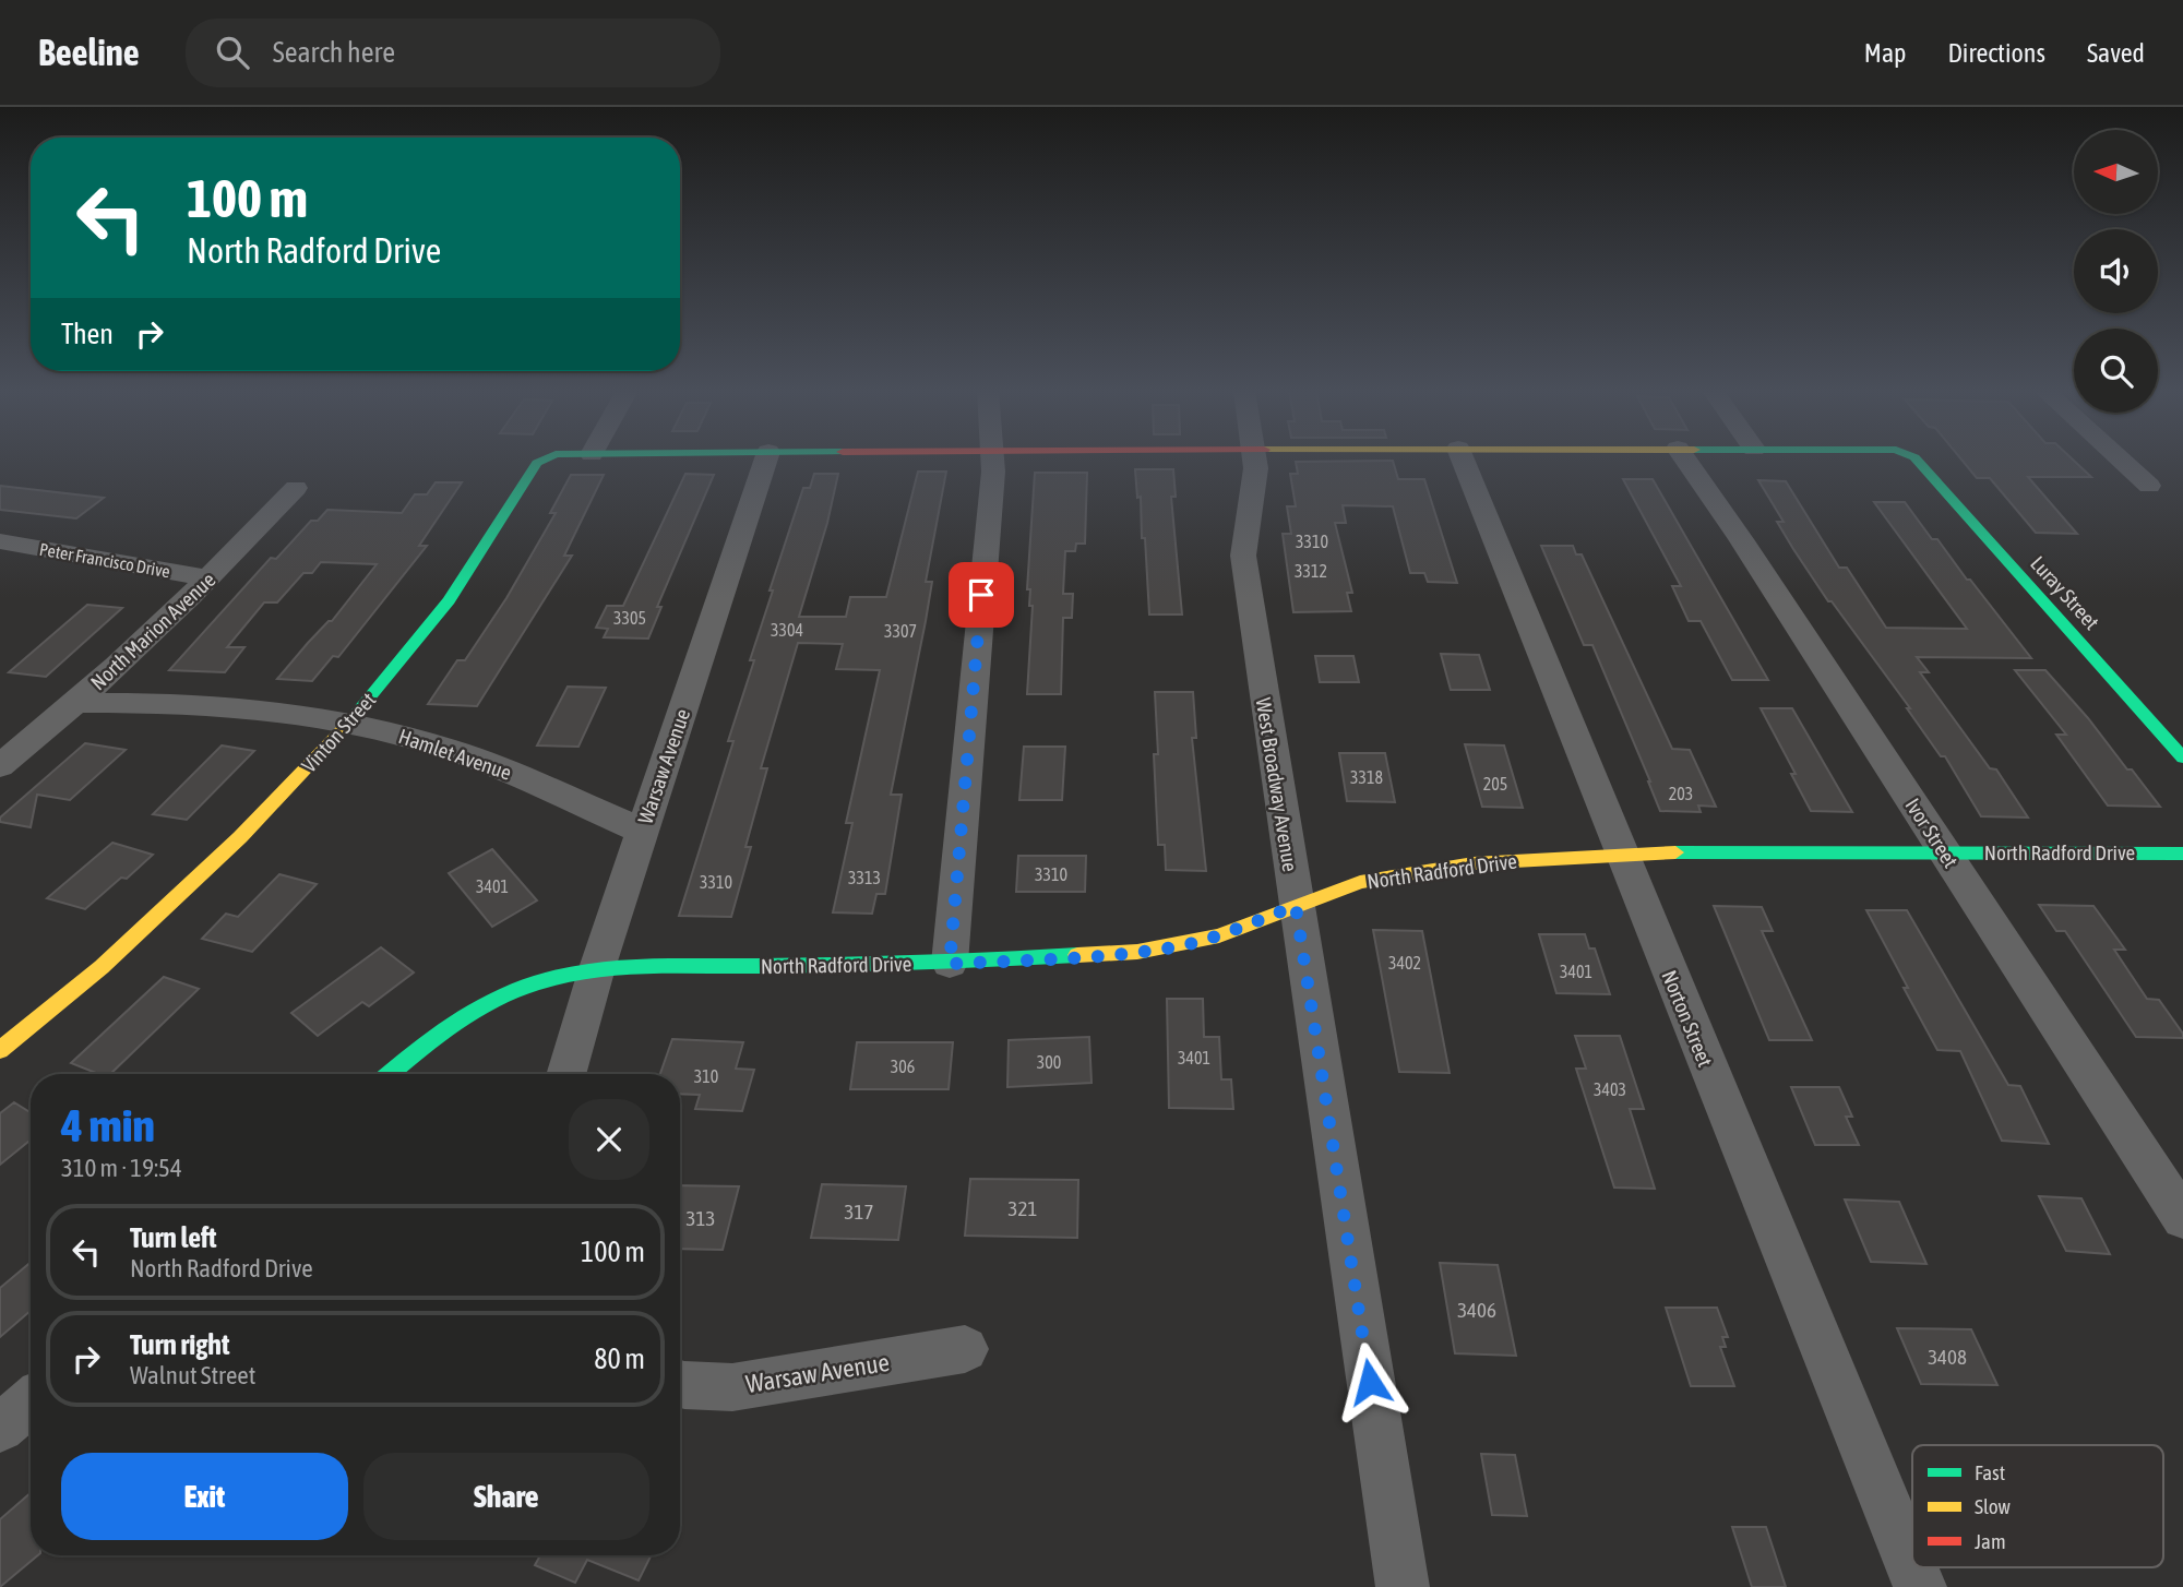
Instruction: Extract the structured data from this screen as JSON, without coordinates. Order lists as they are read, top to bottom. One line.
{"streets":{"street":["Peter Francisco Drive","Luray Street","North Marion Avenue","Vinton Street","Hamlet Avenue","Warsaw Avenue","West Broadway Avenue","Ivor Street","North Radford Drive","Norton Street"]},"crossings":[["Peter Francisco Drive","North Marion Avenue"],["North Marion Avenue","Hamlet Avenue"],["Vinton Street","Hamlet Avenue"],["Hamlet Avenue","Warsaw Avenue"],["Warsaw Avenue","North Radford Drive"],["West Broadway Avenue","North Radford Drive"],["Ivor Street","North Radford Drive"],["North Radford Drive","Norton Street"]],"house_numbers":["3310","3312","3305","3304","3307","3318","205","203","3310","3313","3310","3401","3402","3401","3401","300","306","310","3403","321","317","313","3406","3408"],"legend":["Fast","Slow","Jam"],"north":"left","page":{"header":"Beeline","search":"Search here","nav":["Map","Directions","Saved"],"turn":["100 m","North Radford Drive"],"then":"Then","heading":["4 min","310 m · 19:54"],"list":[{"name":"Turn left","note":"North Radford Drive","value":"100 m"},{"name":"Turn right","note":"Walnut Street","value":"80 m"}],"buttons":["Exit","Share"]}}
